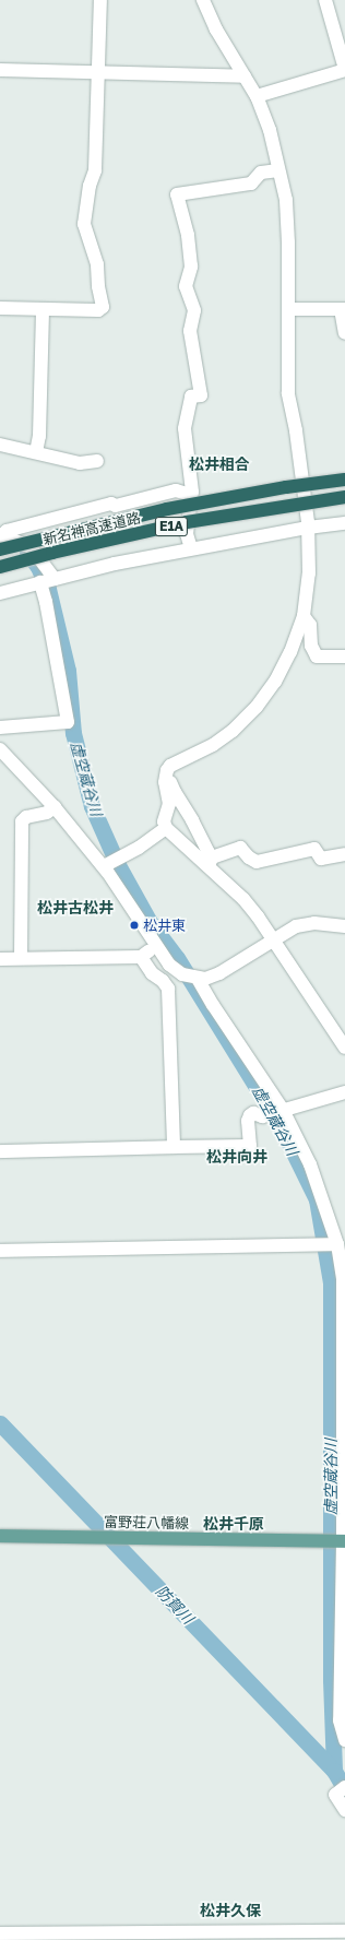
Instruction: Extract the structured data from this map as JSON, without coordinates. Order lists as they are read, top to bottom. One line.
{"streets":{"highway":["E1A","新名神高速道路"],"main road":["富野荘八幡線"]},"districts":["松井相合","松井古松井","松井向井","松井千原","松井久保"],"water":["虚空蔵谷川","防賀川"],"places":["松井東"]}
